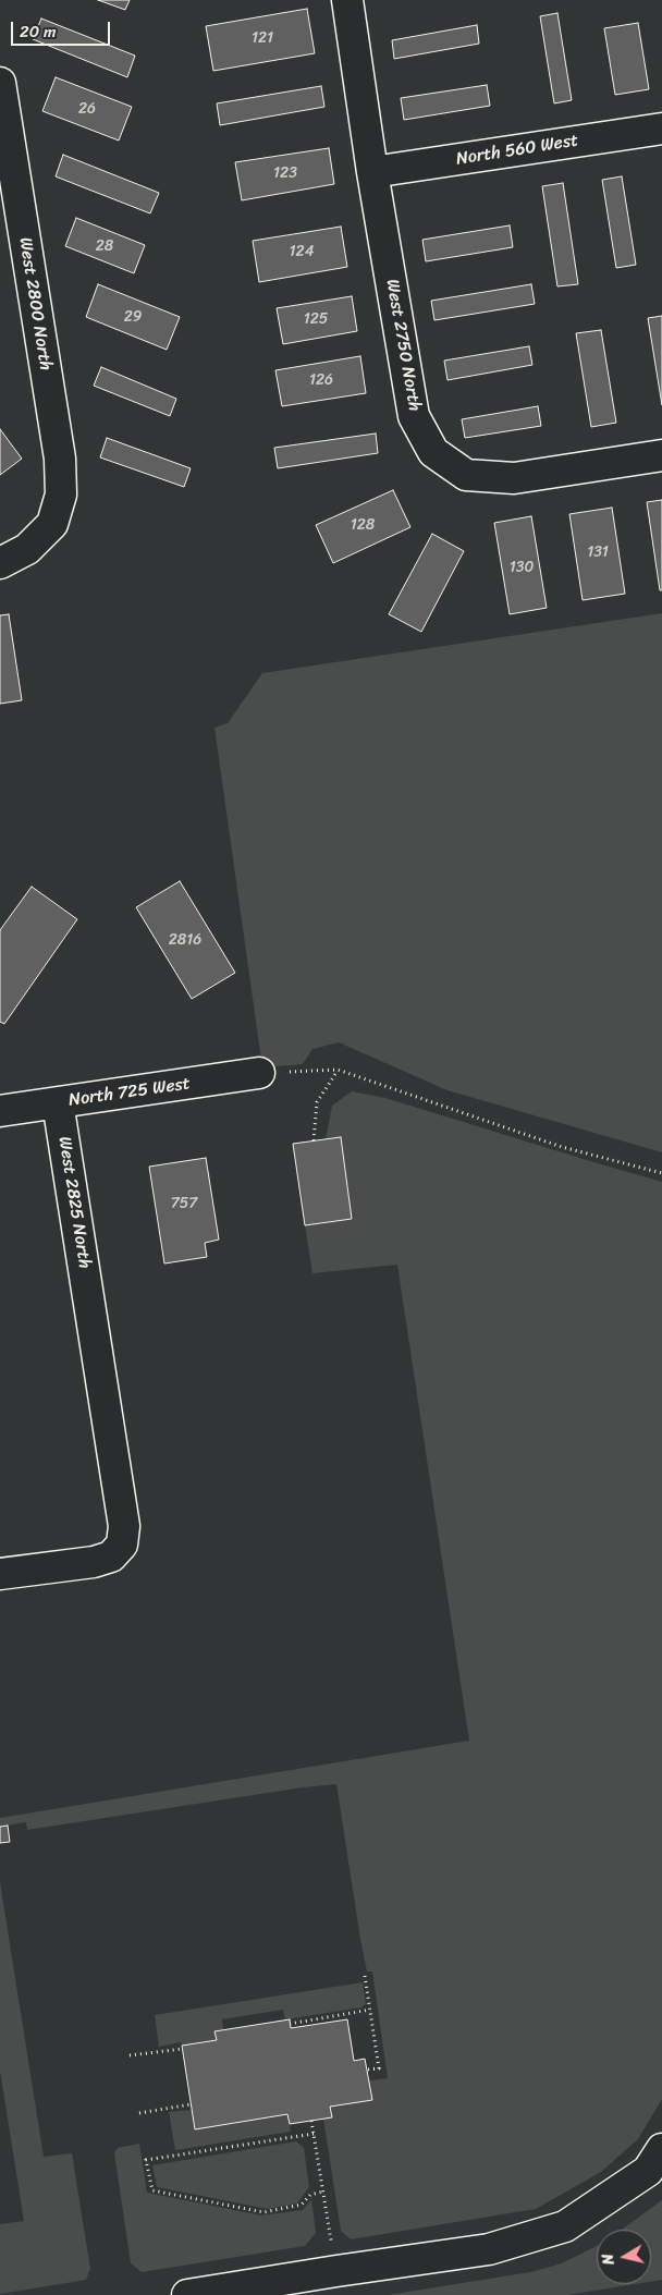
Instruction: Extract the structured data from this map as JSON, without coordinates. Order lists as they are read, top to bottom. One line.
{"streets":{"street":["North 560 West","West 2800 North","West 2750 North","North 725 West","West 2825 North"]},"crossings":[["North 560 West","West 2750 North"],["North 725 West","West 2825 North"]],"house_numbers":["121","26","123","28","124","29","125","126","128","131","130","2816","757"],"scale_bar":"20 m","north":"left"}
